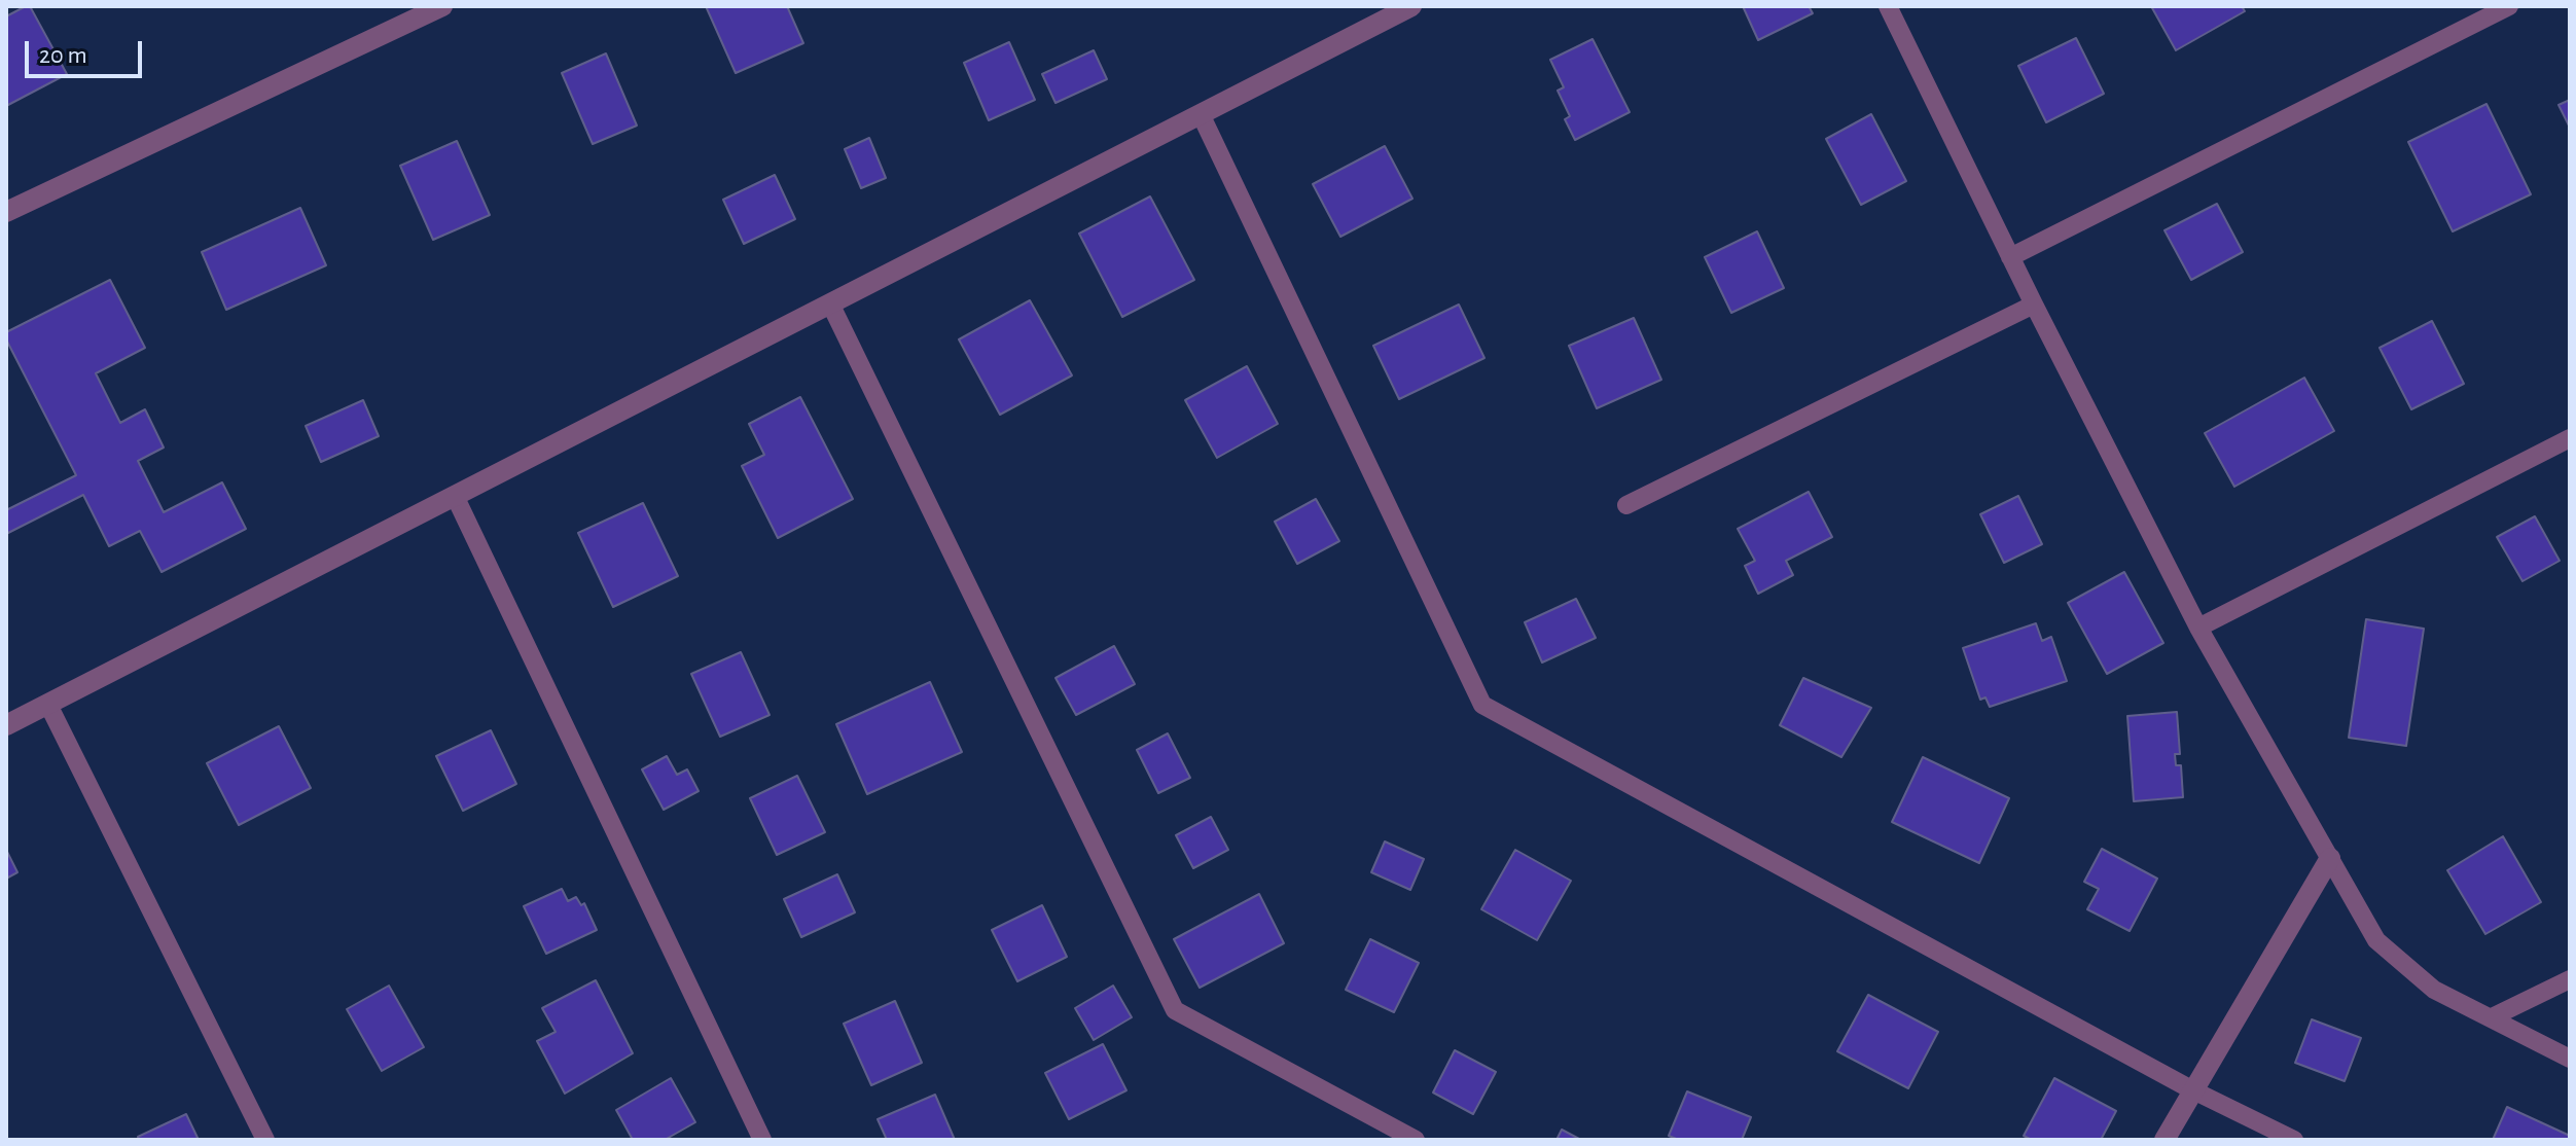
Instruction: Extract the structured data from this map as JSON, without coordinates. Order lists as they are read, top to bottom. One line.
{"scale_bar":"20 m"}
